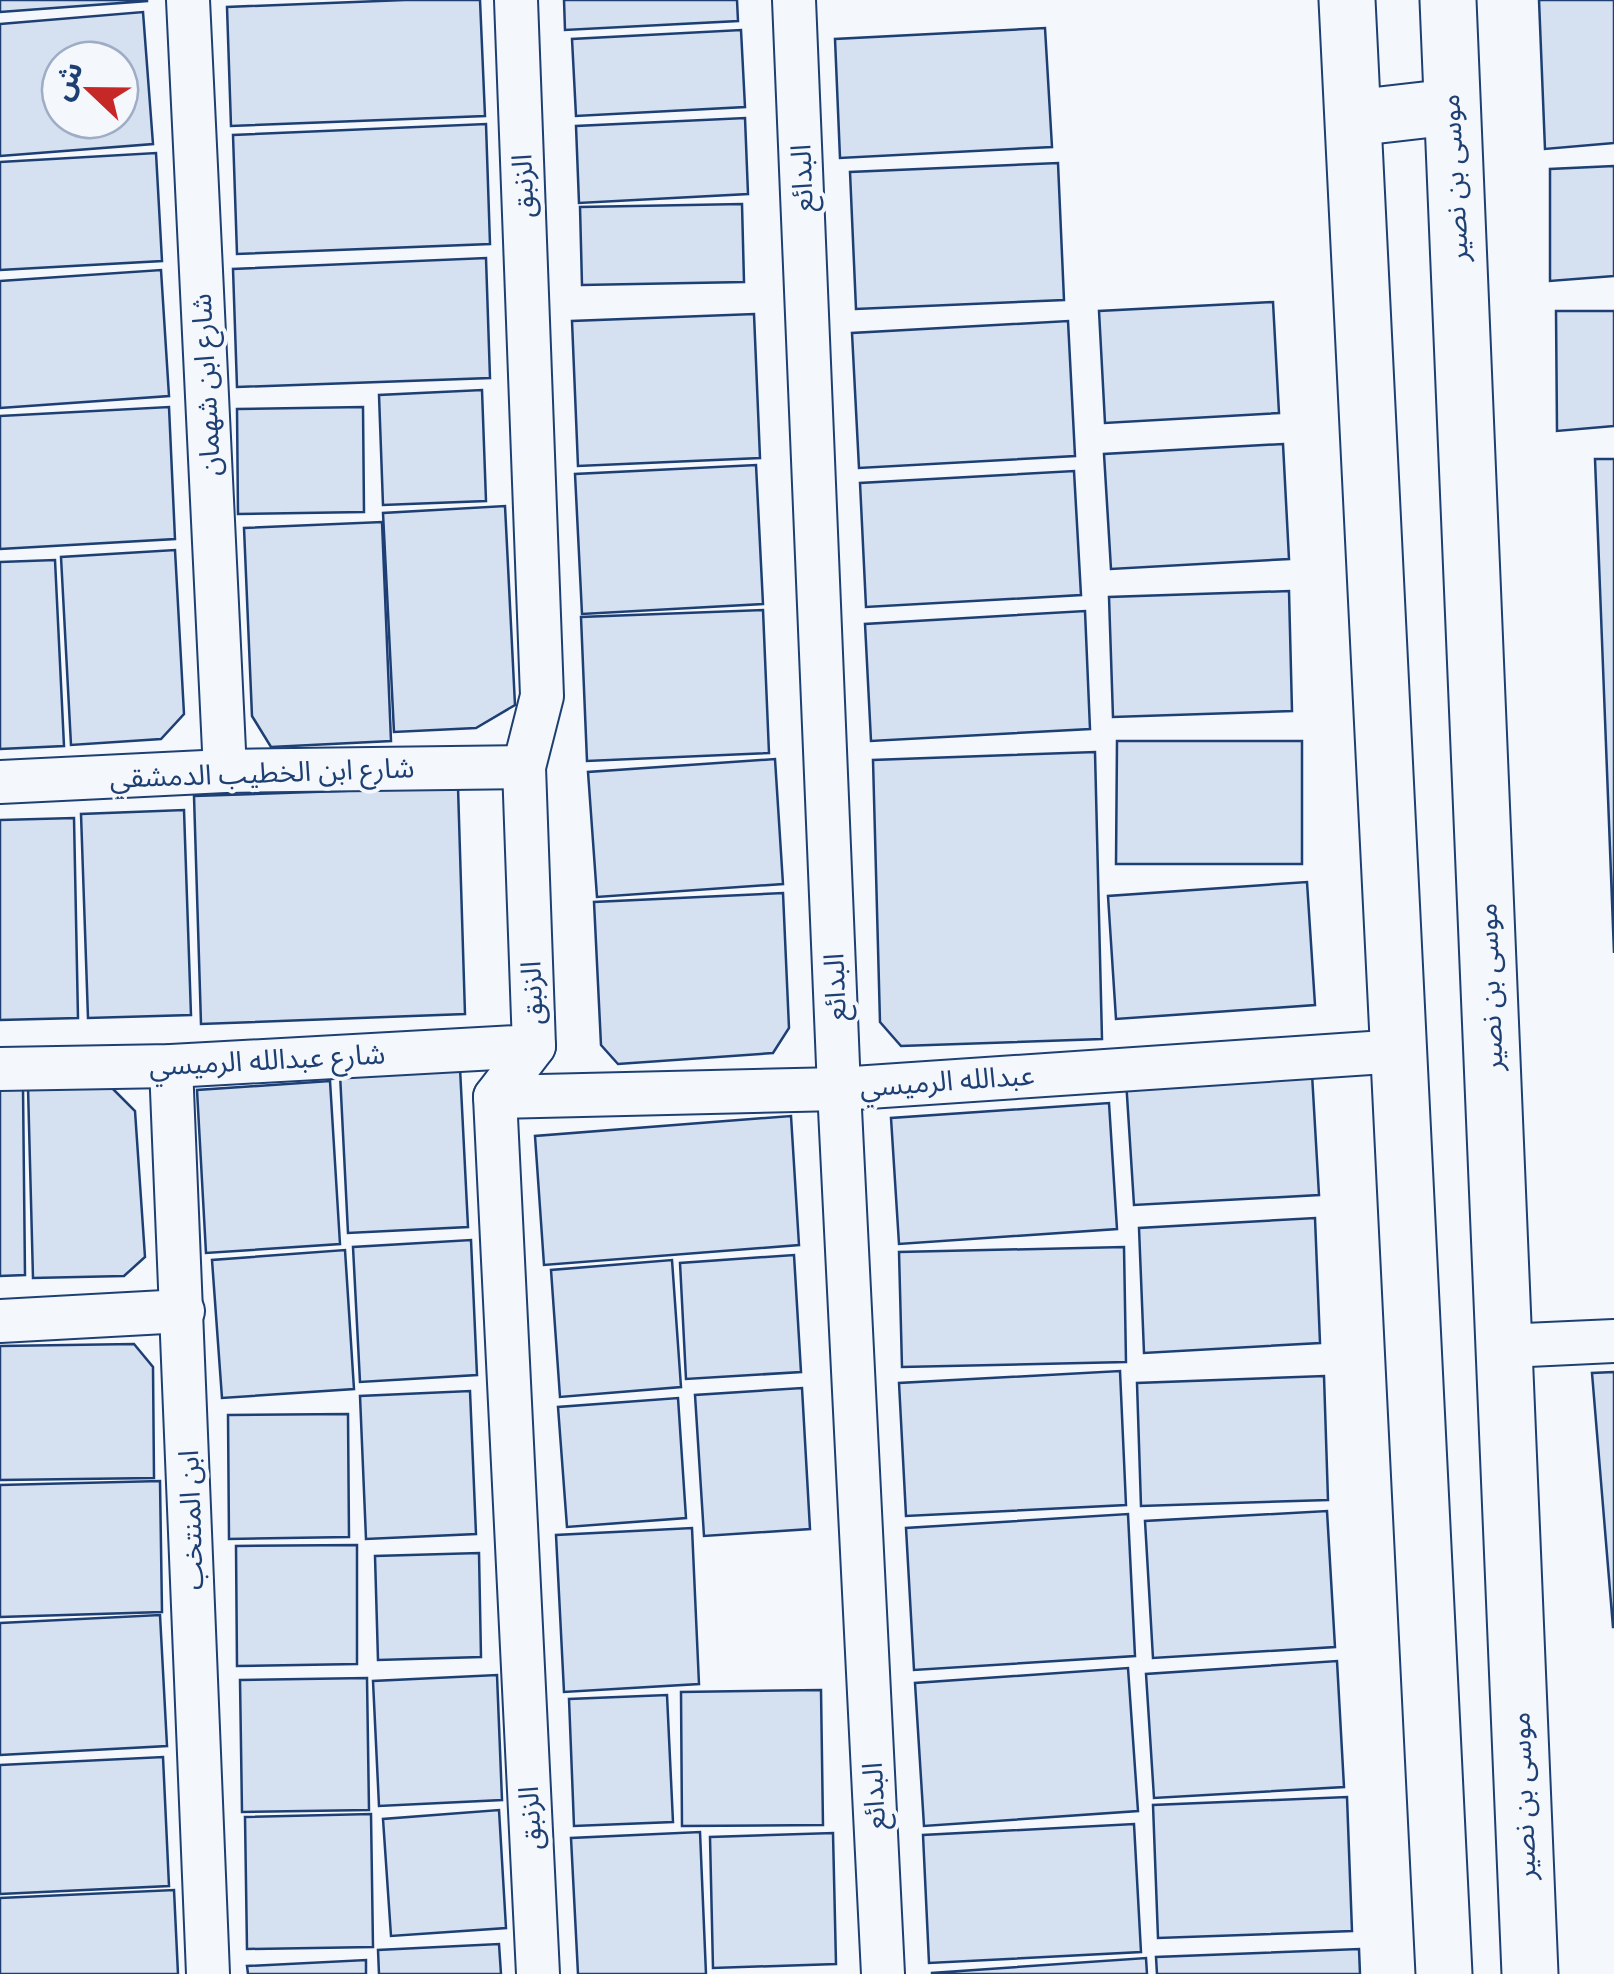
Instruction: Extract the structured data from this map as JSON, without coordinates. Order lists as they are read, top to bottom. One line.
{"streets":{"street":["البدائع","موسى بن نصير","الزنبق","شارع ابن شهمان","شارع ابن الخطيب الدمشقي","شارع عبدالله الرميسي","عبدالله الرميسي","ابن المنتخب"]},"crossings":[["البدائع","عبدالله الرميسي"],["الزنبق","شارع ابن الخطيب الدمشقي"],["الزنبق","شارع عبدالله الرميسي"],["الزنبق","عبدالله الرميسي"],["شارع ابن شهمان","شارع ابن الخطيب الدمشقي"],["شارع عبدالله الرميسي","ابن المنتخب"]],"north":"left"}
